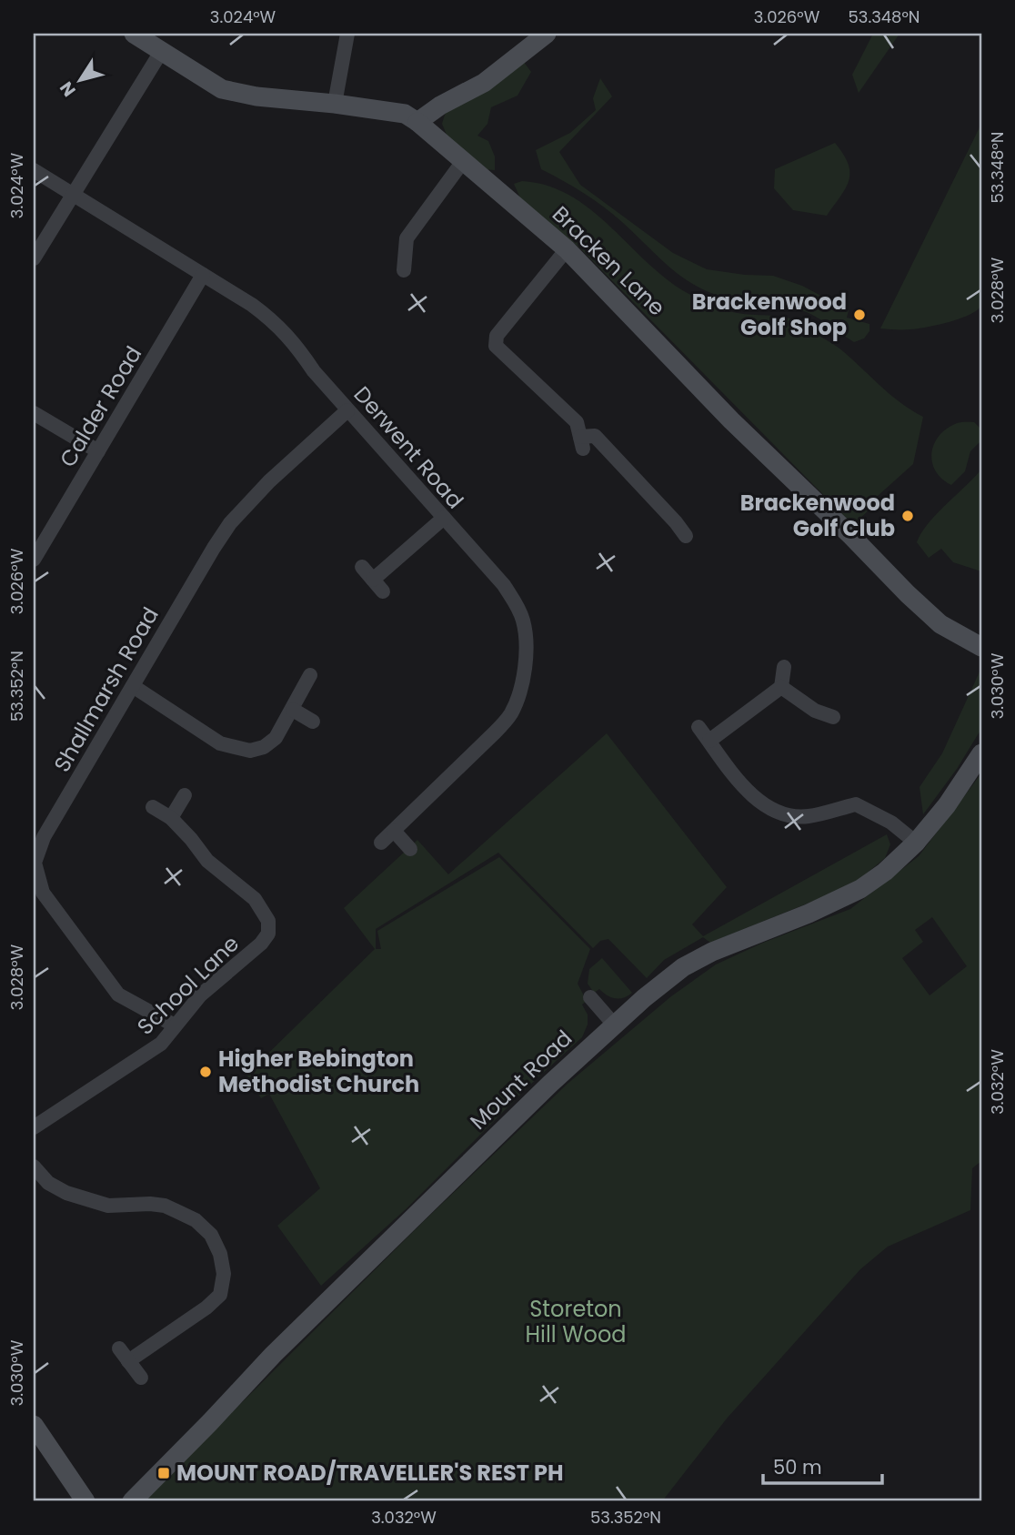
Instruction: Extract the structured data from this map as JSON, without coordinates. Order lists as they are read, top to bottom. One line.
{"streets":{"street":["Bracken Lane","Calder Road","Derwent Road","Shallmarsh Road","School Lane","Mount Road"]},"crossings":[["Calder Road","Derwent Road"],["Derwent Road","Shallmarsh Road"],["Shallmarsh Road","School Lane"]],"parks":["Storeton Hill Wood"],"places":{"other":["Brackenwood Golf Shop","Brackenwood Golf Club","Higher Bebington Methodist Church"],"transit":["MOUNT ROAD/TRAVELLER'S REST PH"]},"scale_bar":"50 m","north":"bottom left","coordinates":["3.024°W","3.026°W","53.348°N","3.028°W","3.030°W","53.352°N","3.032°W"]}
